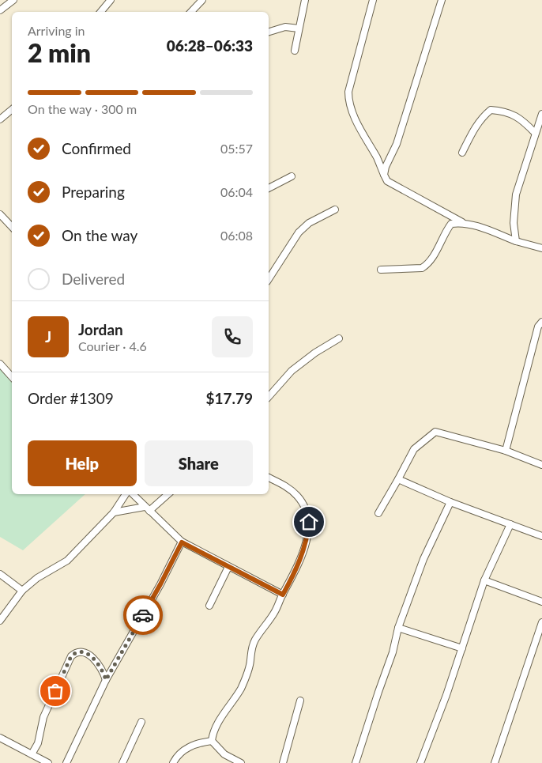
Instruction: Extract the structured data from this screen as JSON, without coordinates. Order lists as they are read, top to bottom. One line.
{"page":{"heading":["2 min","Arriving in","06:28–06:33"],"panel":["Jordan","Courier · 4.6","Order #1309","$17.79"],"bar":"On the way · 300 m","list":[["Confirmed","05:57"],["Preparing","06:04"],["On the way","06:08"],"Delivered"],"round":"J","buttons":["Help","Share"]}}
